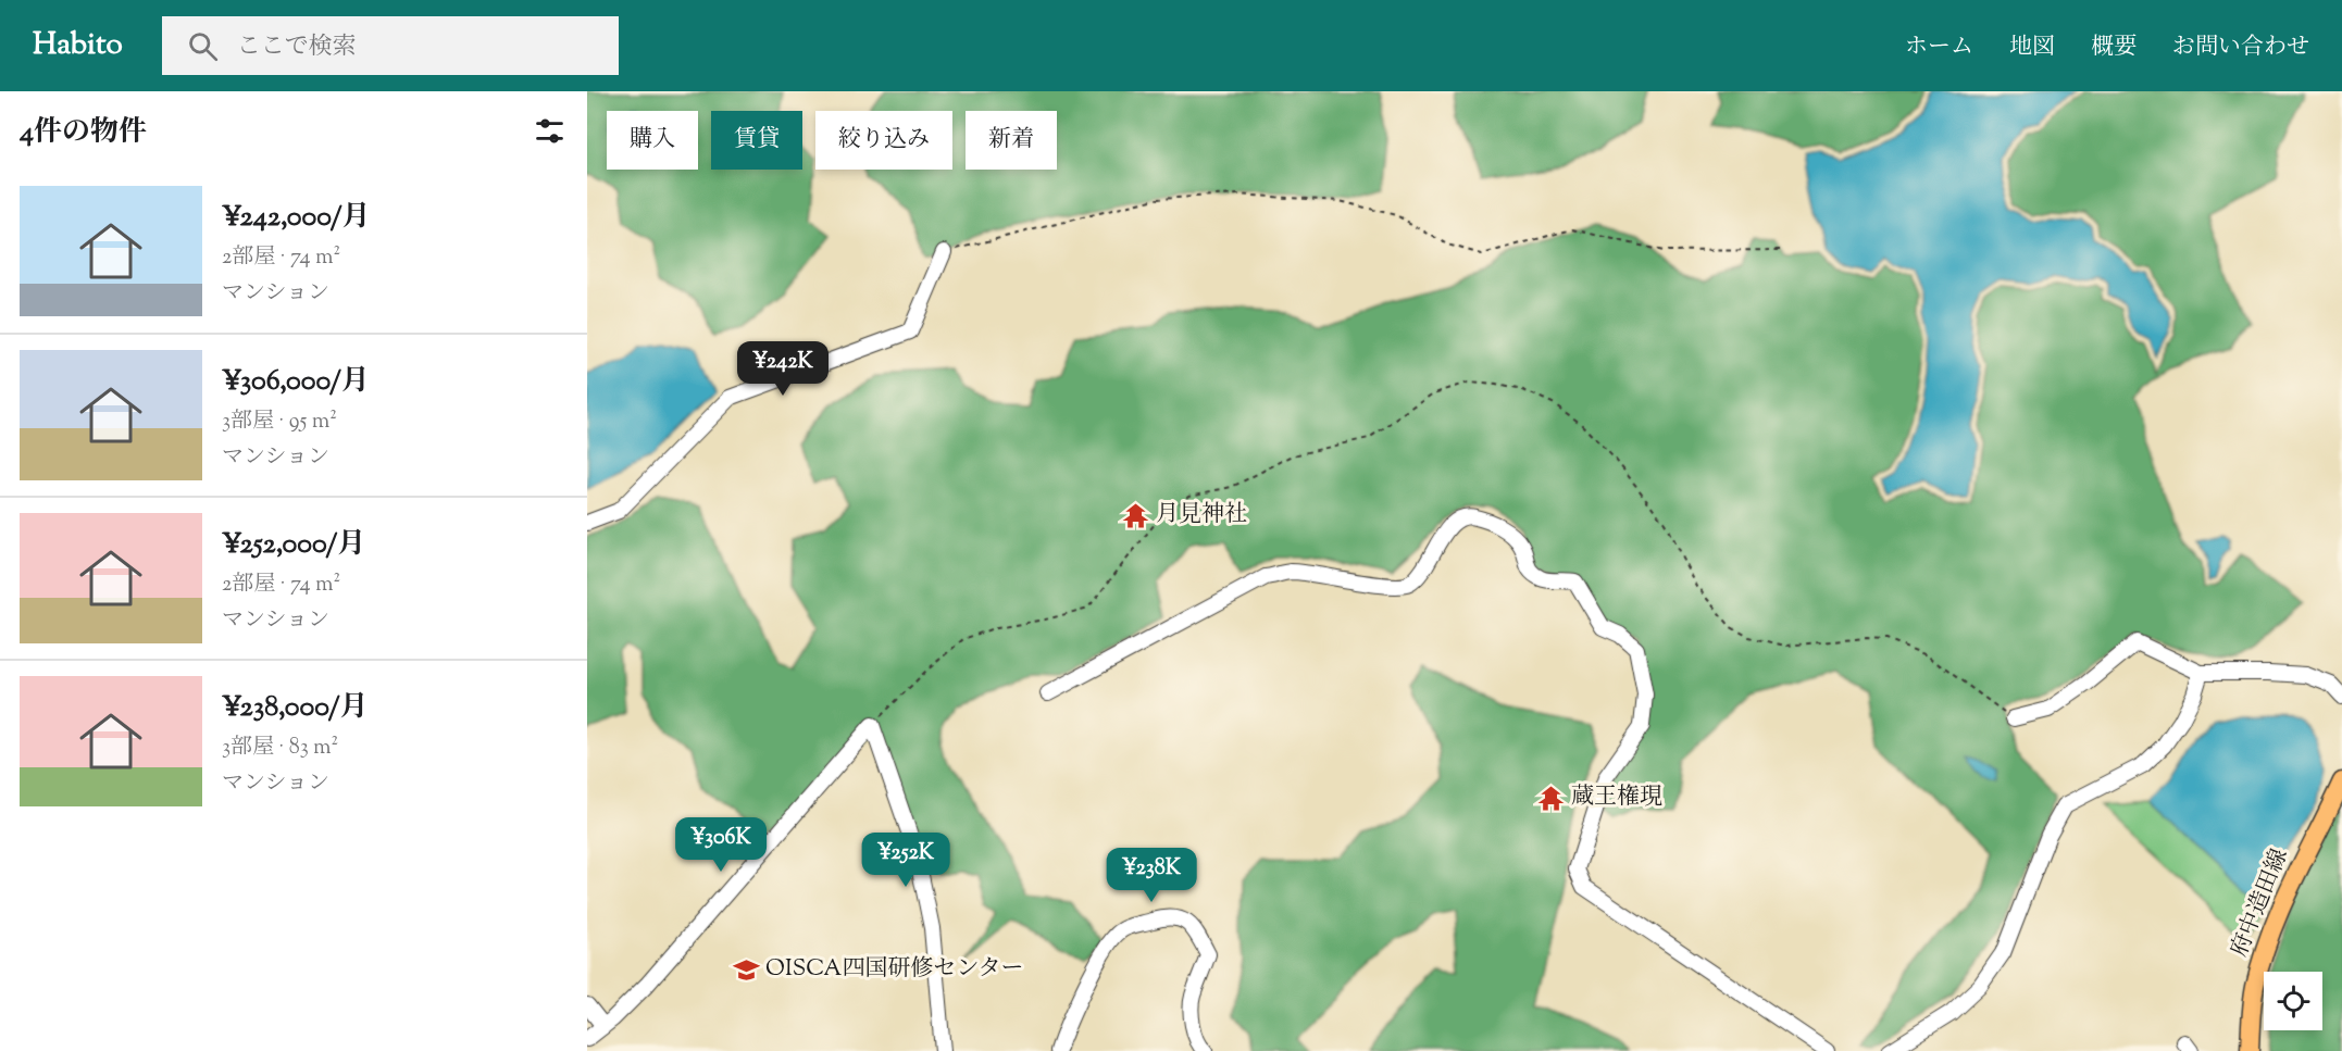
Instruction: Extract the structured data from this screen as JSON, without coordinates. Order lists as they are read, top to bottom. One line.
{"streets":{"main road":["府中造田線"]},"places":{"temple":["月見神社","蔵王権現"],"school or university":["OISCA四国研修センター"]},"page":{"header":"Habito","search":"ここで検索","nav":["ホーム","地図","概要","お問い合わせ"],"heading":"4件の物件","chip":["購入","賃貸","絞り込み","新着"],"list":[{"name":"¥242,000/月","note":"2部屋 · 74 m² · マンション"},{"name":"¥306,000/月","note":"3部屋 · 95 m² · マンション"},{"name":"¥252,000/月","note":"2部屋 · 74 m² · マンション"},{"name":"¥238,000/月","note":"3部屋 · 83 m² · マンション"}],"price":["¥242K","¥306K","¥252K","¥238K"]}}
